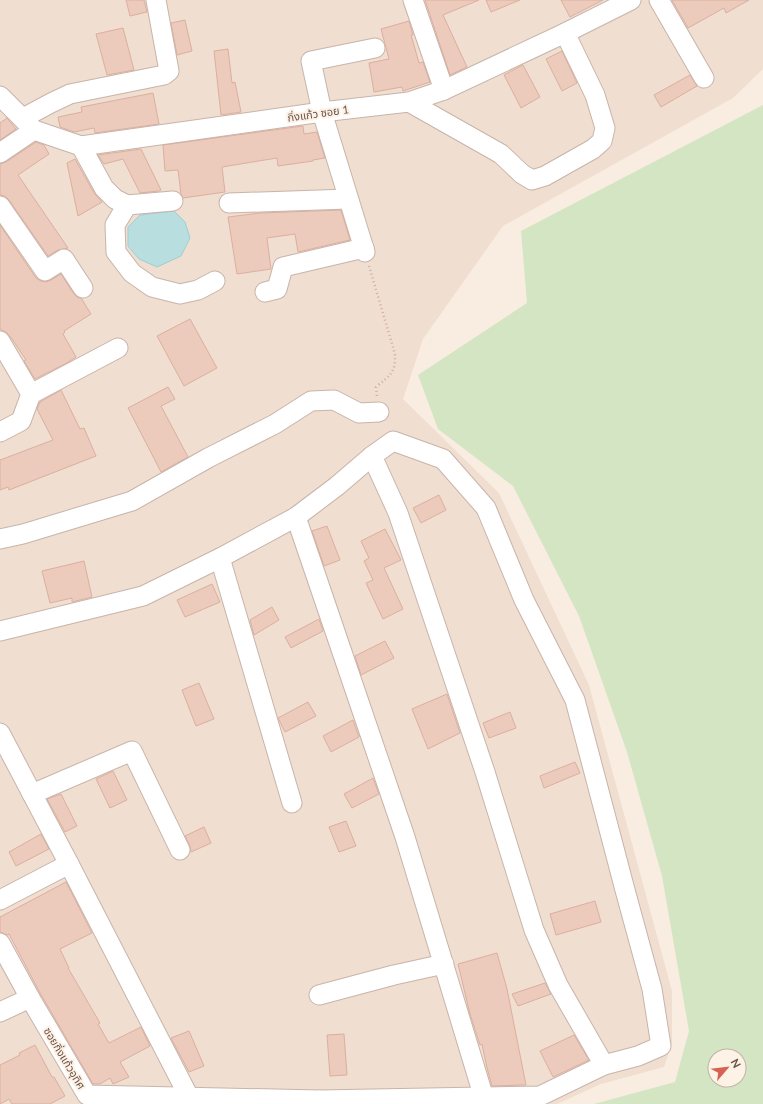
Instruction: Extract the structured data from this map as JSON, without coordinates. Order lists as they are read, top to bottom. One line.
{"streets":{"street":["กิ่งแก้ว ซอย 1","ซอยกิ่งแก้วอุทิศ"]},"north":"top right"}
